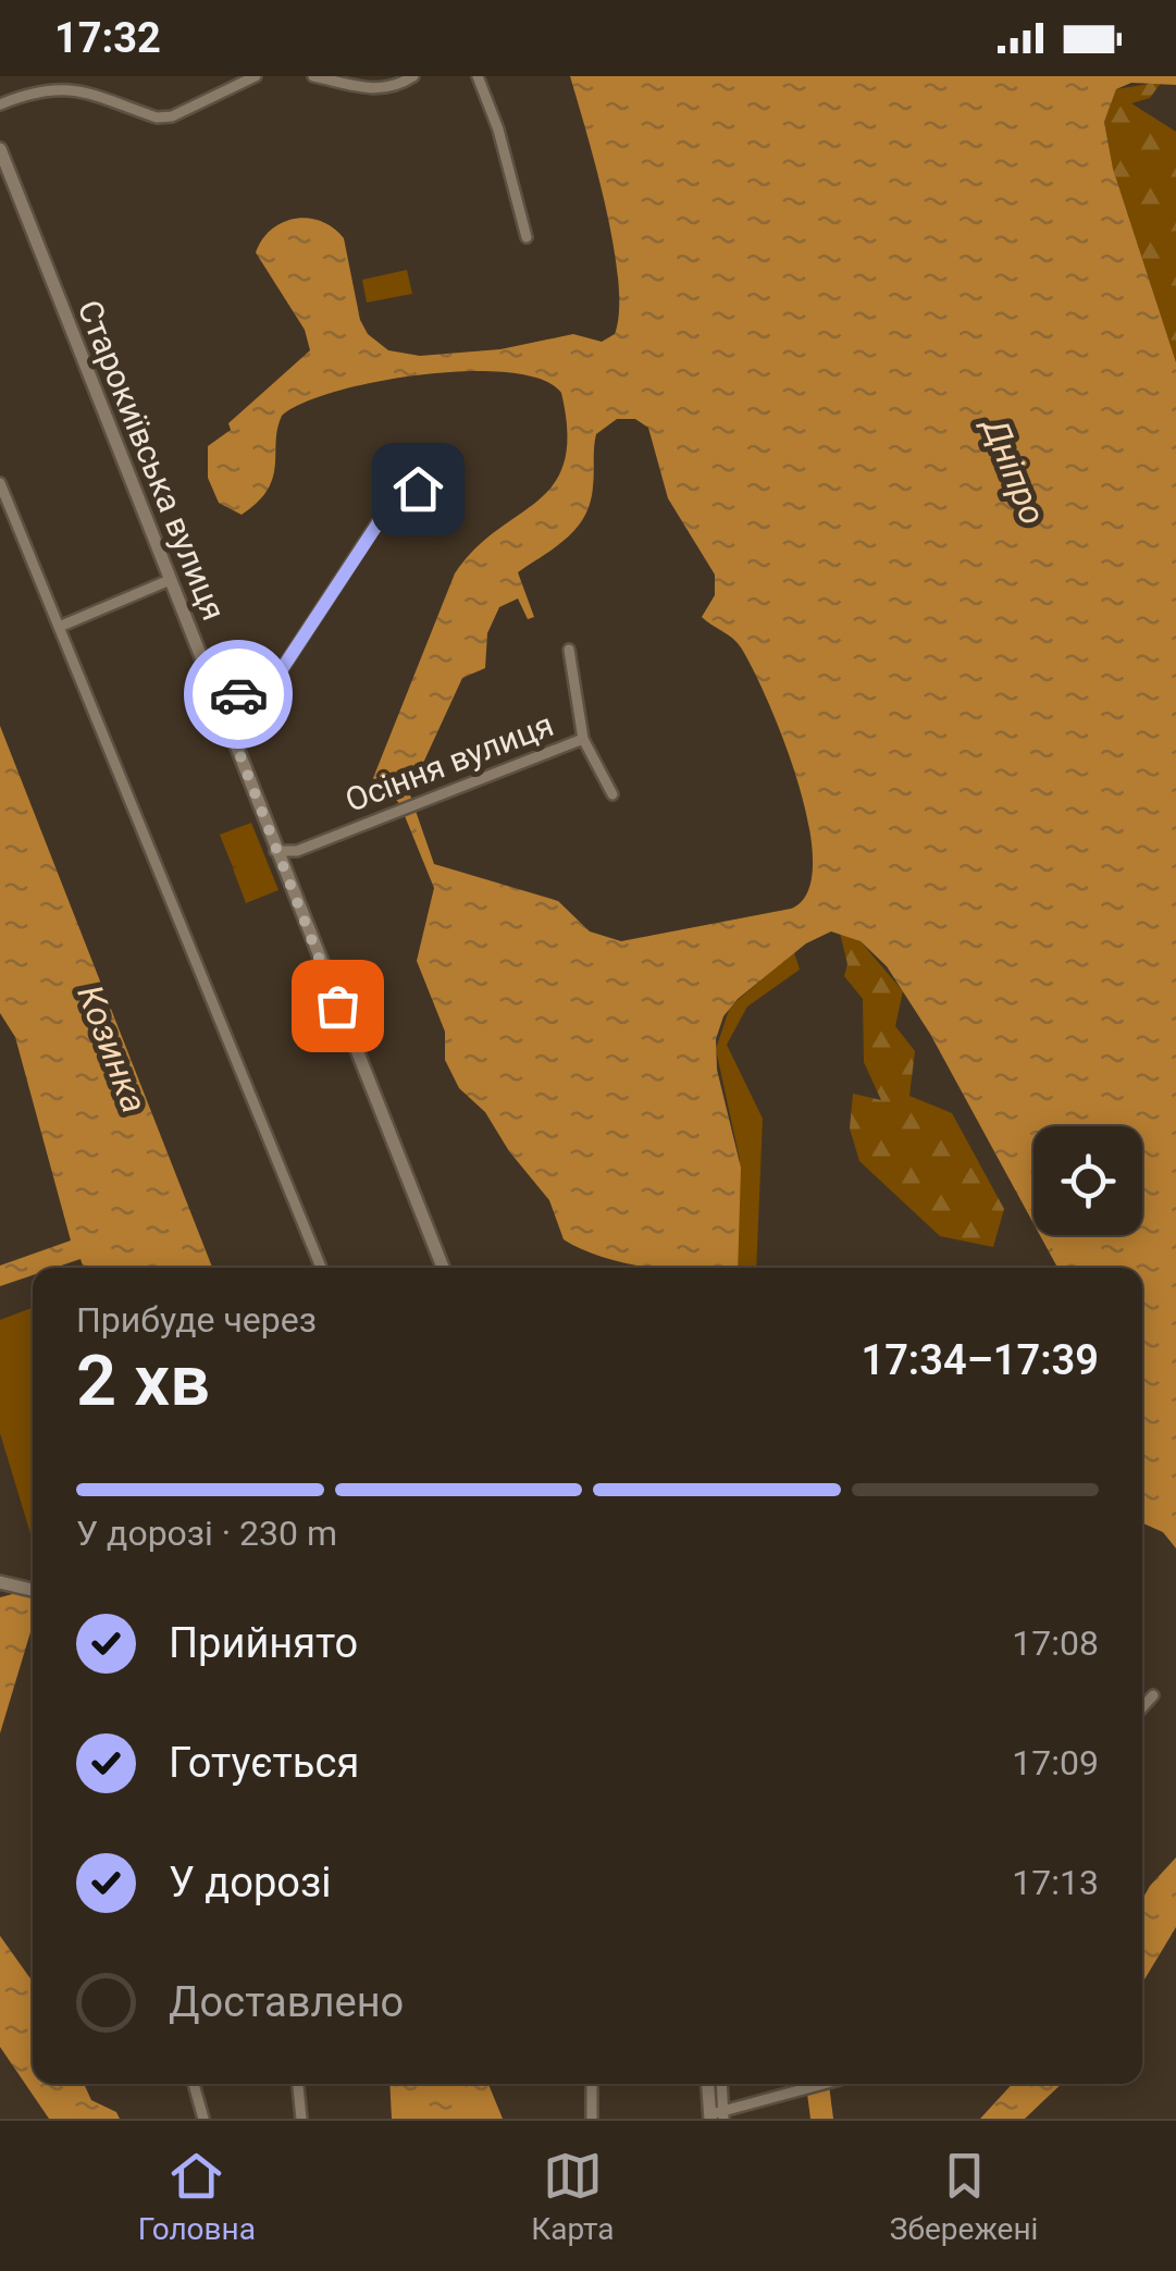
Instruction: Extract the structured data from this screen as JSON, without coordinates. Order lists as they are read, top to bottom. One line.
{"streets":{"street":["Старокиївська вулиця","Осіння вулиця"]},"crossings":[["Старокиївська вулиця","Осіння вулиця"]],"water":["Дніпро","Козинка"],"page":{"status":"17:32","heading":["2 хв","Прибуде через","17:34–17:39"],"bar":"У дорозі · 230 m","list":[["Прийнято","17:08"],["Готується","17:09"],["У дорозі","17:13"],"Доставлено"],"tabs":["Головна","Карта","Збережені"]}}
